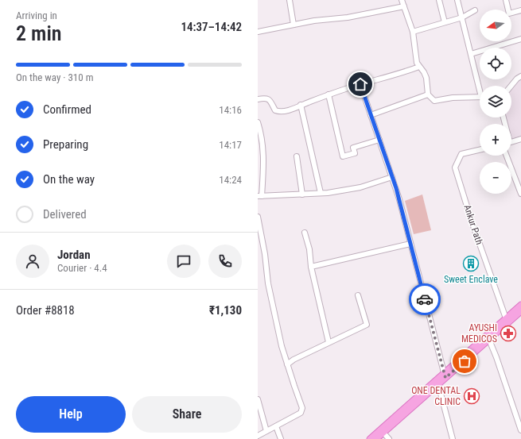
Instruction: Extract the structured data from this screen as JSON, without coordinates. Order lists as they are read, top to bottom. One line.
{"streets":{"street":["Ankur Path"]},"places":{"building":["Sweet Enclave"],"pharmacy":["AYUSHI MEDICOS"],"hospital":["ONE DENTAL CLINIC"]},"north":"left","page":{"heading":["2 min","Arriving in","14:37–14:42"],"panel":["Jordan","Courier · 4.4","Order #8818","₹1,130"],"map_buttons":["+","−"],"bar":"On the way · 310 m","list":[["Confirmed","14:16"],["Preparing","14:17"],["On the way","14:24"],"Delivered"],"buttons":["Help","Share"]}}
